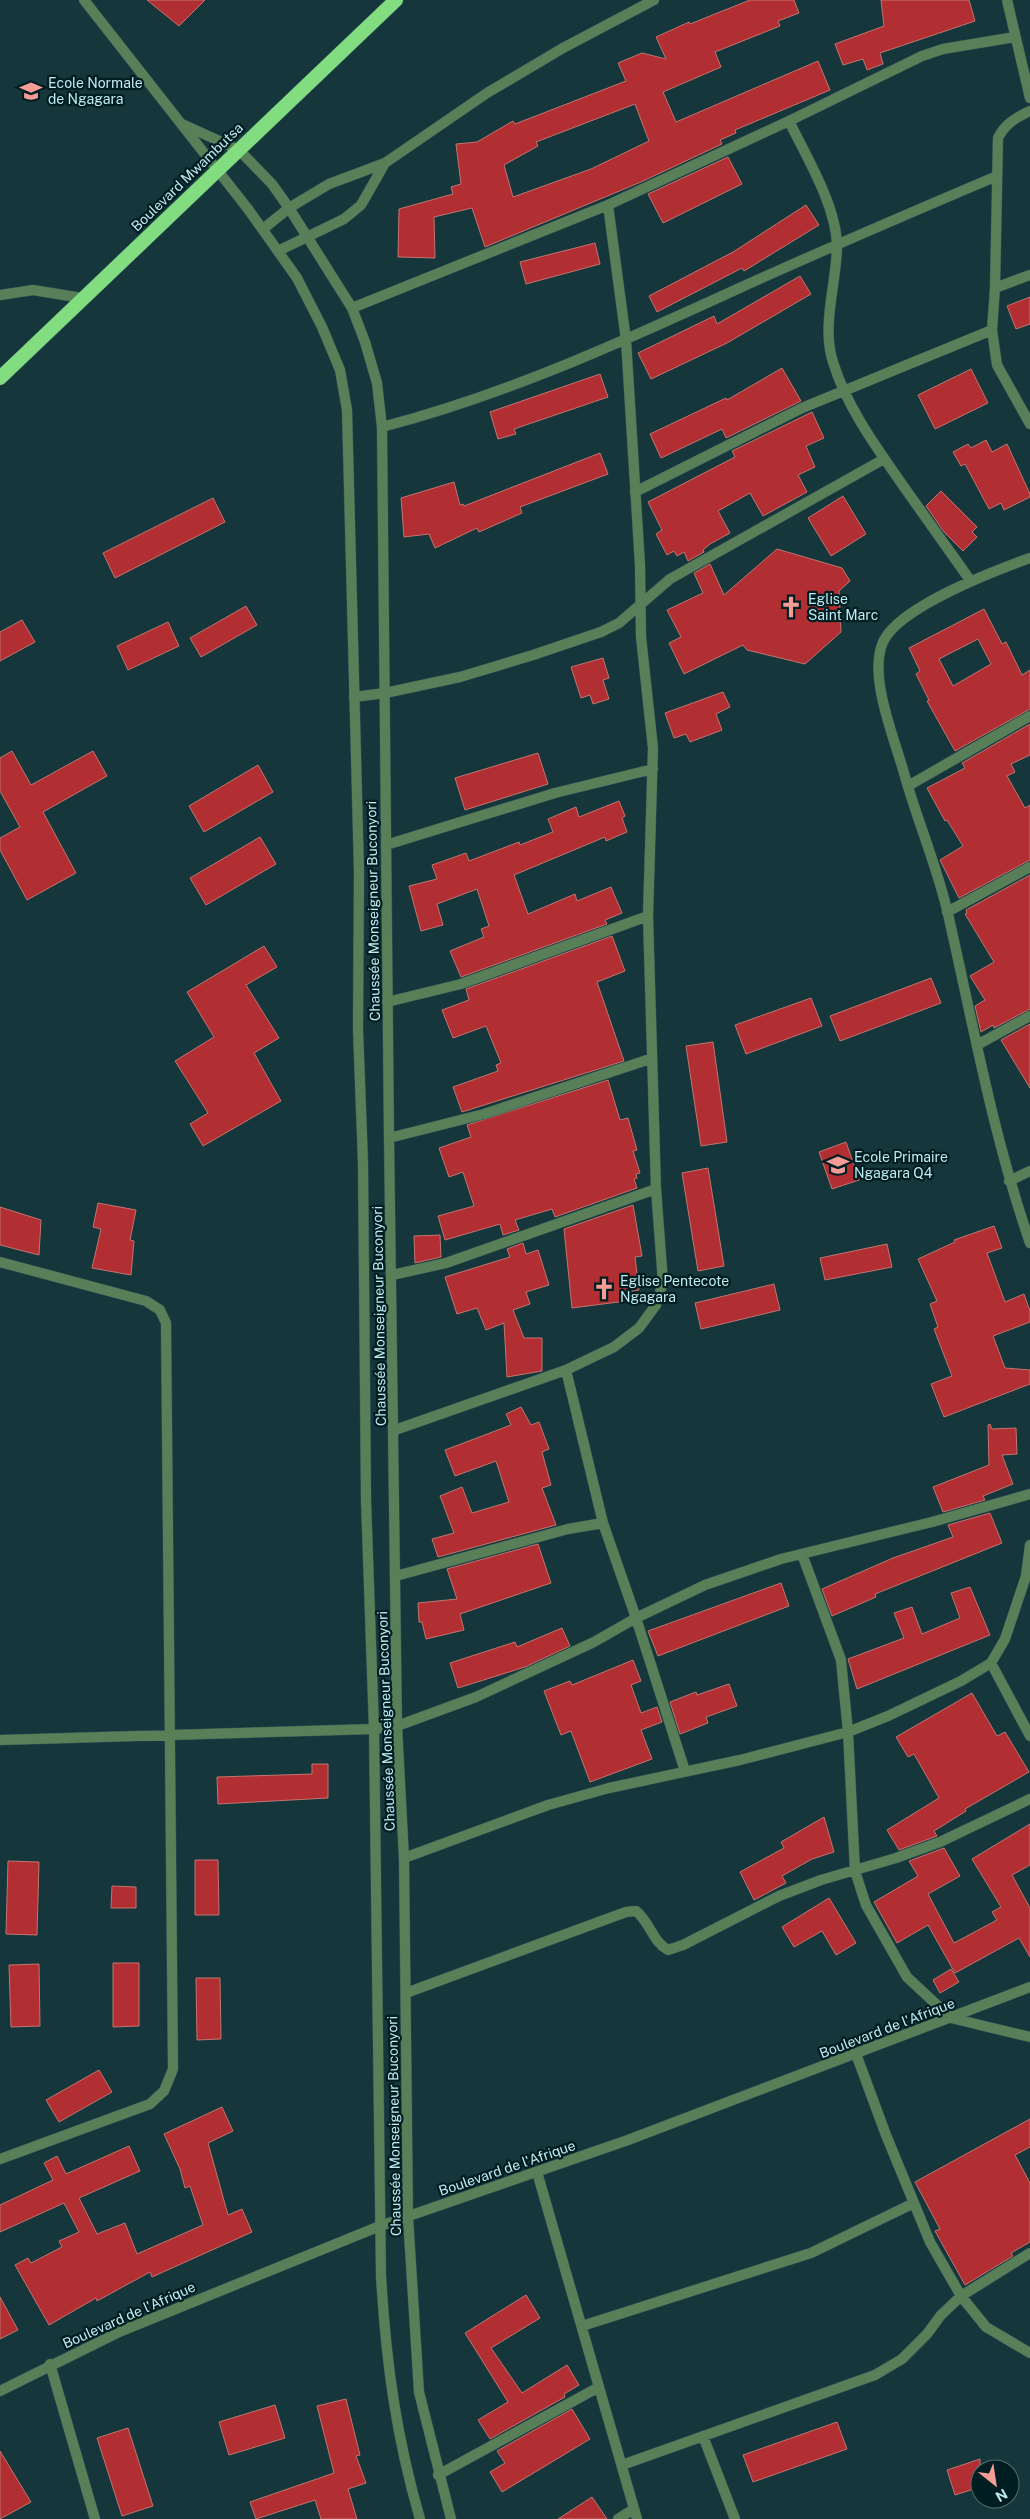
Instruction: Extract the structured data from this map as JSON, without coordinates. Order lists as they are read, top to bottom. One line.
{"streets":{"highway":["Boulevard Mwambutsa"],"street":["Chaussée Monseigneur Buconyori","Boulevard de l'Afrique"]},"crossings":[["Boulevard Mwambutsa","Chaussée Monseigneur Buconyori"],["Chaussée Monseigneur Buconyori","Boulevard de l'Afrique"]],"places":{"school or university":["Ecole Normale de Ngagara","Ecole Primaire Ngagara Q4"],"church":["Eglise Saint Marc","Eglise Pentecote Ngagara"]},"north":"bottom right"}
